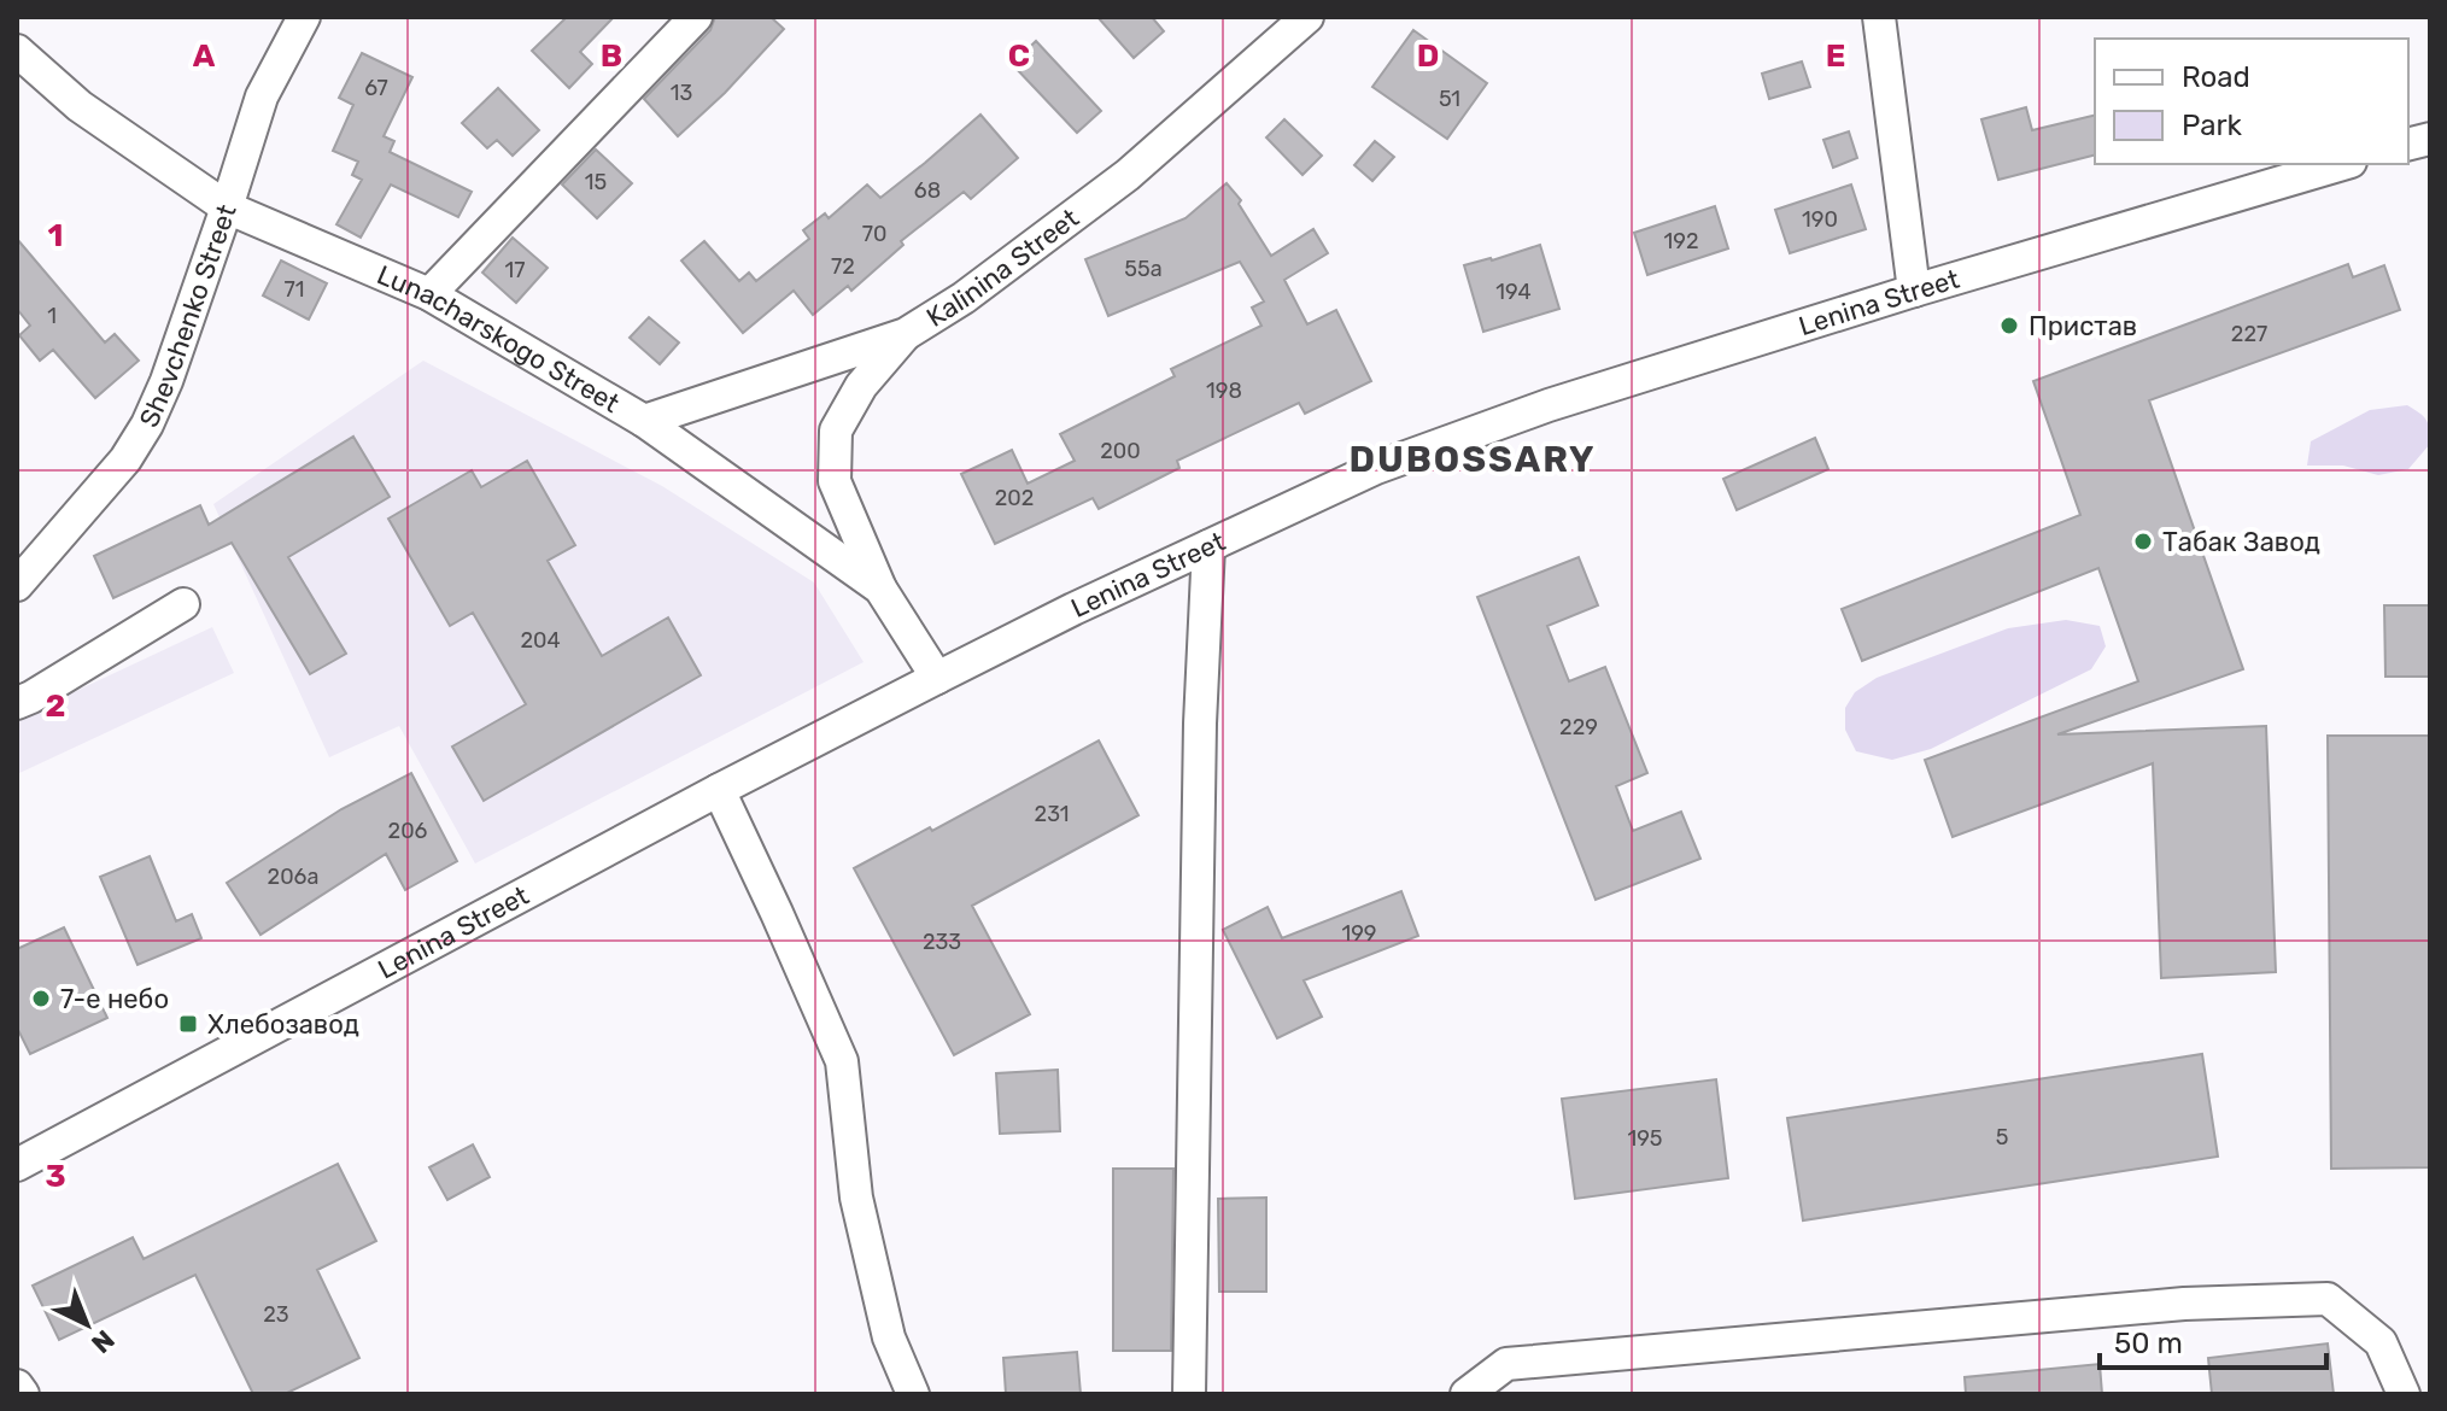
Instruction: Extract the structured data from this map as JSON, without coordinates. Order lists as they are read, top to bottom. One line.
{"streets":{"street":["Kalinina Street","Lenina Street","Shevchenko Street","Lunacharskogo Street"]},"crossings":[["Kalinina Street","Lunacharskogo Street"],["Lenina Street","Lunacharskogo Street"],["Shevchenko Street","Lunacharskogo Street"]],"districts":["DUBOSSARY"],"places":{"other":["Пристав","Табак Завод","7-е небо"],"transit":["Хлебозавод"]},"house_numbers":["67","13","51","15","68","190","70","192","72","55а","17","71","194","1","227","198","200","202","204","229","231","206","206а","199","233","5","195","23"],"legend":["Road","Park"],"scale_bar":"50 m","north":"bottom right","grid":{"columns":["A","B","C","D","E"],"rows":["1","2","3"]}}
